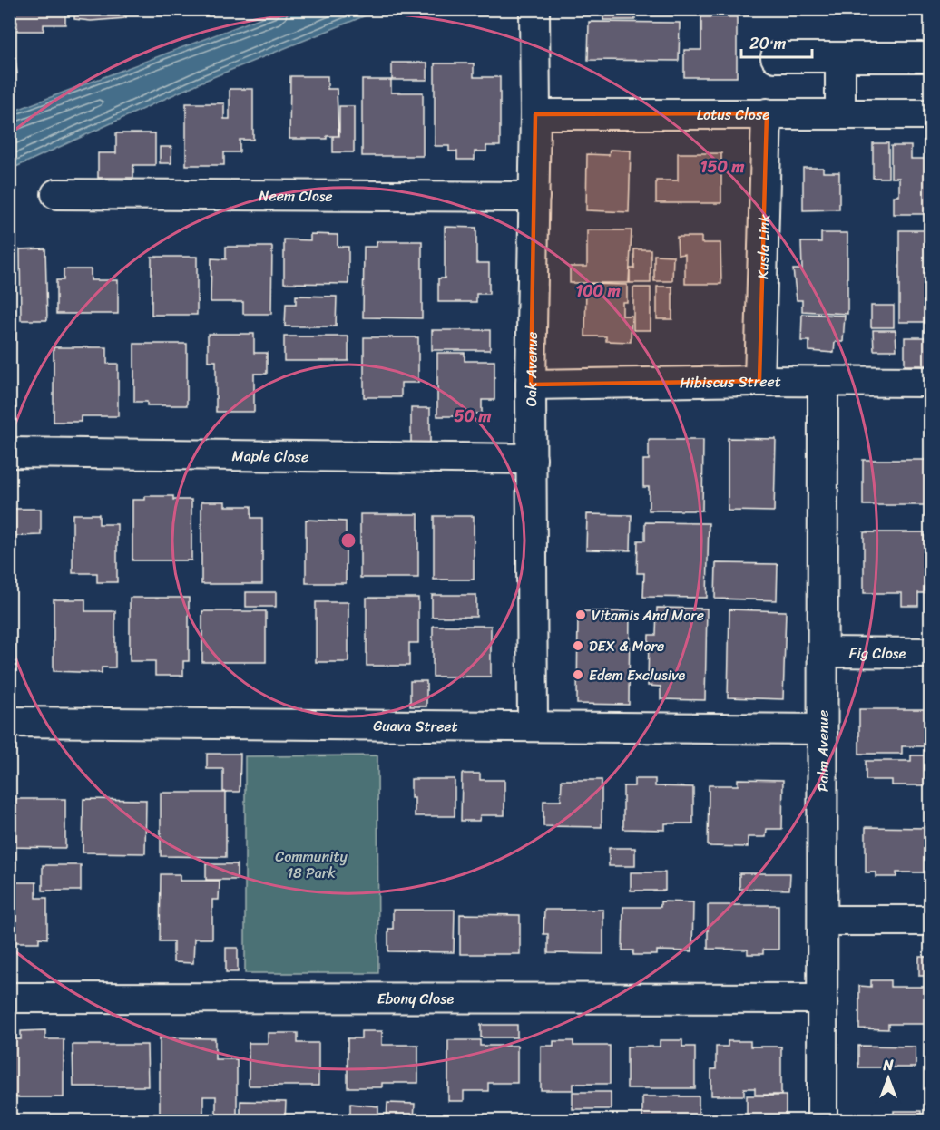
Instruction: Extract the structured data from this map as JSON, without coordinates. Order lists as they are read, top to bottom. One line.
{"streets":{"street":["Lotus Close","Neem Close","Kusla Link","Oak Avenue","Hibiscus Street","Maple Close","Fig Close","Guava Street","Palm Avenue","Ebony Close"]},"crossings":[["Lotus Close","Kusla Link"],["Lotus Close","Oak Avenue"],["Neem Close","Oak Avenue"],["Kusla Link","Hibiscus Street"],["Oak Avenue","Hibiscus Street"],["Oak Avenue","Maple Close"],["Oak Avenue","Guava Street"],["Hibiscus Street","Palm Avenue"],["Fig Close","Palm Avenue"],["Guava Street","Palm Avenue"],["Palm Avenue","Ebony Close"]],"parks":["Community 18 Park"],"places":["Vitamis And More","DEX & More","Edem Exclusive"],"scale_bar":"20 m","north":"top","rings":["150 m","100 m","50 m"]}
